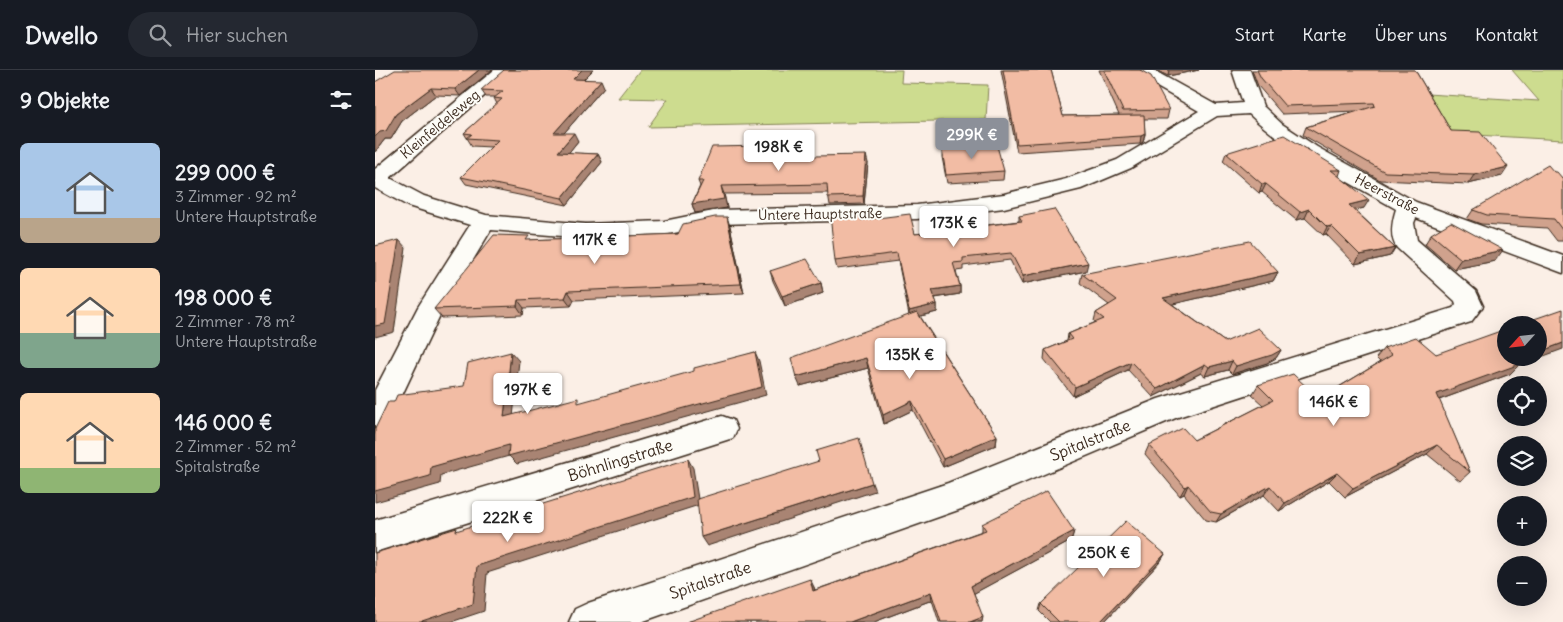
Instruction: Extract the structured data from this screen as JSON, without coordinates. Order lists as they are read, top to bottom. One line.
{"streets":{"street":["Kleinfeldeleweg","Heerstraße","Untere Hauptstraße","Spitalstraße","Böhnlingstraße"]},"crossings":[["Kleinfeldeleweg","Untere Hauptstraße"],["Heerstraße","Untere Hauptstraße"],["Heerstraße","Spitalstraße"]],"north":"bottom left","page":{"header":"Dwello","search":"Hier suchen","nav":["Start","Karte","Über uns","Kontakt"],"heading":"9 Objekte","price":["299K €","198K €","173K €","117K €","135K €","197K €","146K €","222K €","250K €"],"list":[{"name":"299 000 €","note":"3 Zimmer · 92 m² · Untere Hauptstraße"},{"name":"198 000 €","note":"2 Zimmer · 78 m² · Untere Hauptstraße"},{"name":"146 000 €","note":"2 Zimmer · 52 m² · Spitalstraße"}],"map_buttons":["+","−"]}}
